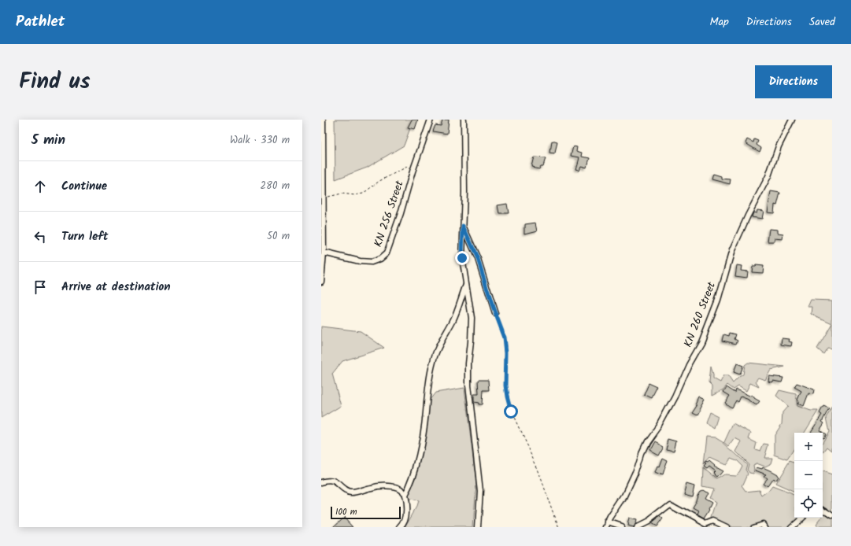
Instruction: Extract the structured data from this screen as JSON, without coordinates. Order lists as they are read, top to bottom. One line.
{"streets":{"street":["KN 256 Street","KN 260 Street"]},"scale_bar":"100 m","page":{"header":"Pathlet","nav":["Map","Directions","Saved"],"title":"Find us","buttons":"Directions","heading":["5 min","Walk · 330 m"],"list":[["Continue","280 m"],["Turn left","50 m"],"Arrive at destination"],"map_buttons":["+","−"],"scale":"100 m"}}
